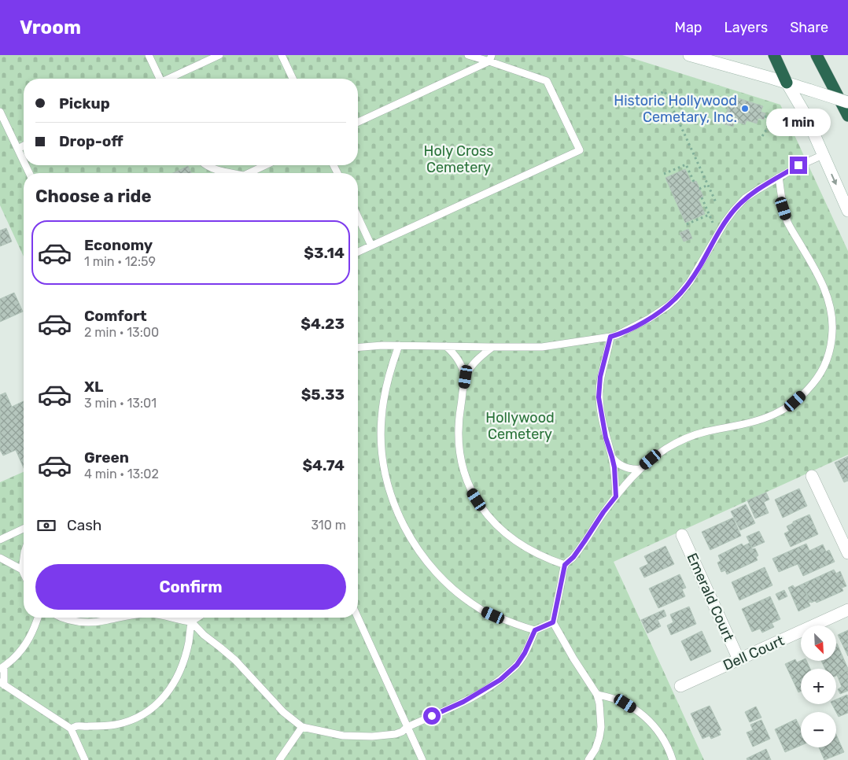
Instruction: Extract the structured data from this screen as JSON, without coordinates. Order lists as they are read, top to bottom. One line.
{"streets":{"street":["Emerald Court","Dell Court"]},"crossings":[["Emerald Court","Dell Court"]],"parks":["Holy Cross Cemetery","Hollywood Cemetery"],"places":["Historic Hollywood Cemetary, Inc."],"north":"bottom right","page":{"header":"Vroom","nav":["Map","Layers","Share"],"banner":["Pickup","Drop-off"],"bubble":"1 min","heading":"Choose a ride","list":[{"name":"Economy","note":"1 min · 12:59","value":"$3.14"},{"name":"Comfort","note":"2 min · 13:00","value":"$4.23"},{"name":"XL","note":"3 min · 13:01","value":"$5.33"},{"name":"Green","note":"4 min · 13:02","value":"$4.74"}],"pay":["Cash","310 m"],"buttons":"Confirm","map_buttons":["+","−"]}}
